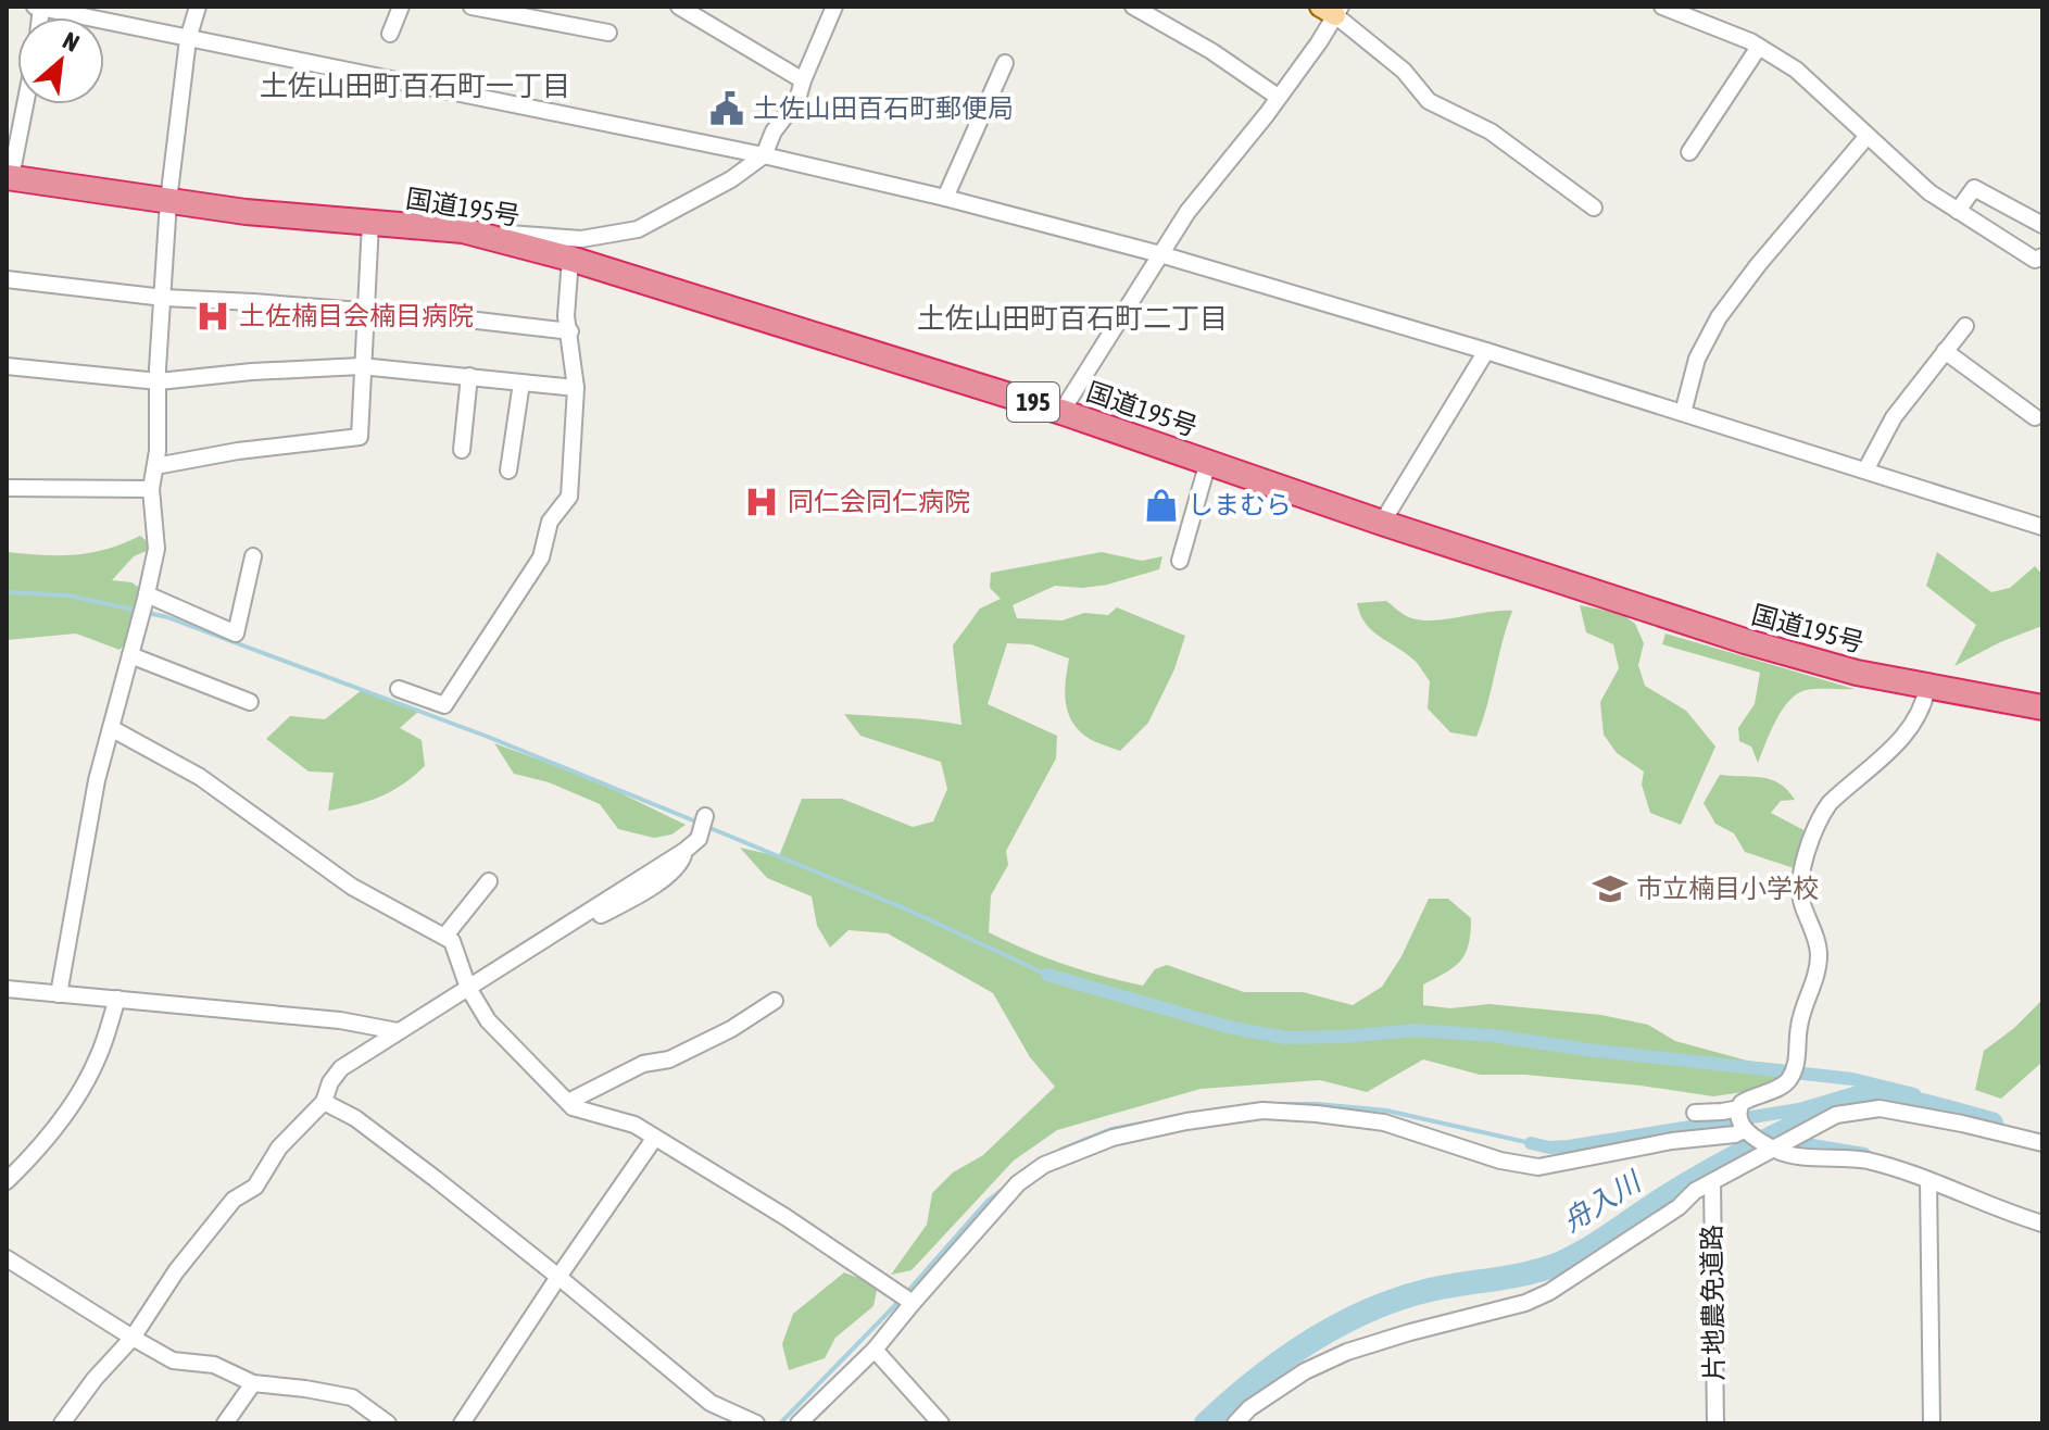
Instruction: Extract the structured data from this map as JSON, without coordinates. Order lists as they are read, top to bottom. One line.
{"streets":{"highway":["国道195号","195"],"street":["片地農免道路"]},"districts":["土佐山田町百石町一丁目","土佐山田町百石町二丁目"],"water":["舟入川"],"places":{"public building":["土佐山田百石町郵便局"],"hospital":["土佐楠目会楠目病院","同仁会同仁病院"],"shop":["しまむら"],"school or university":["市立楠目小学校"]},"north":"top right"}
